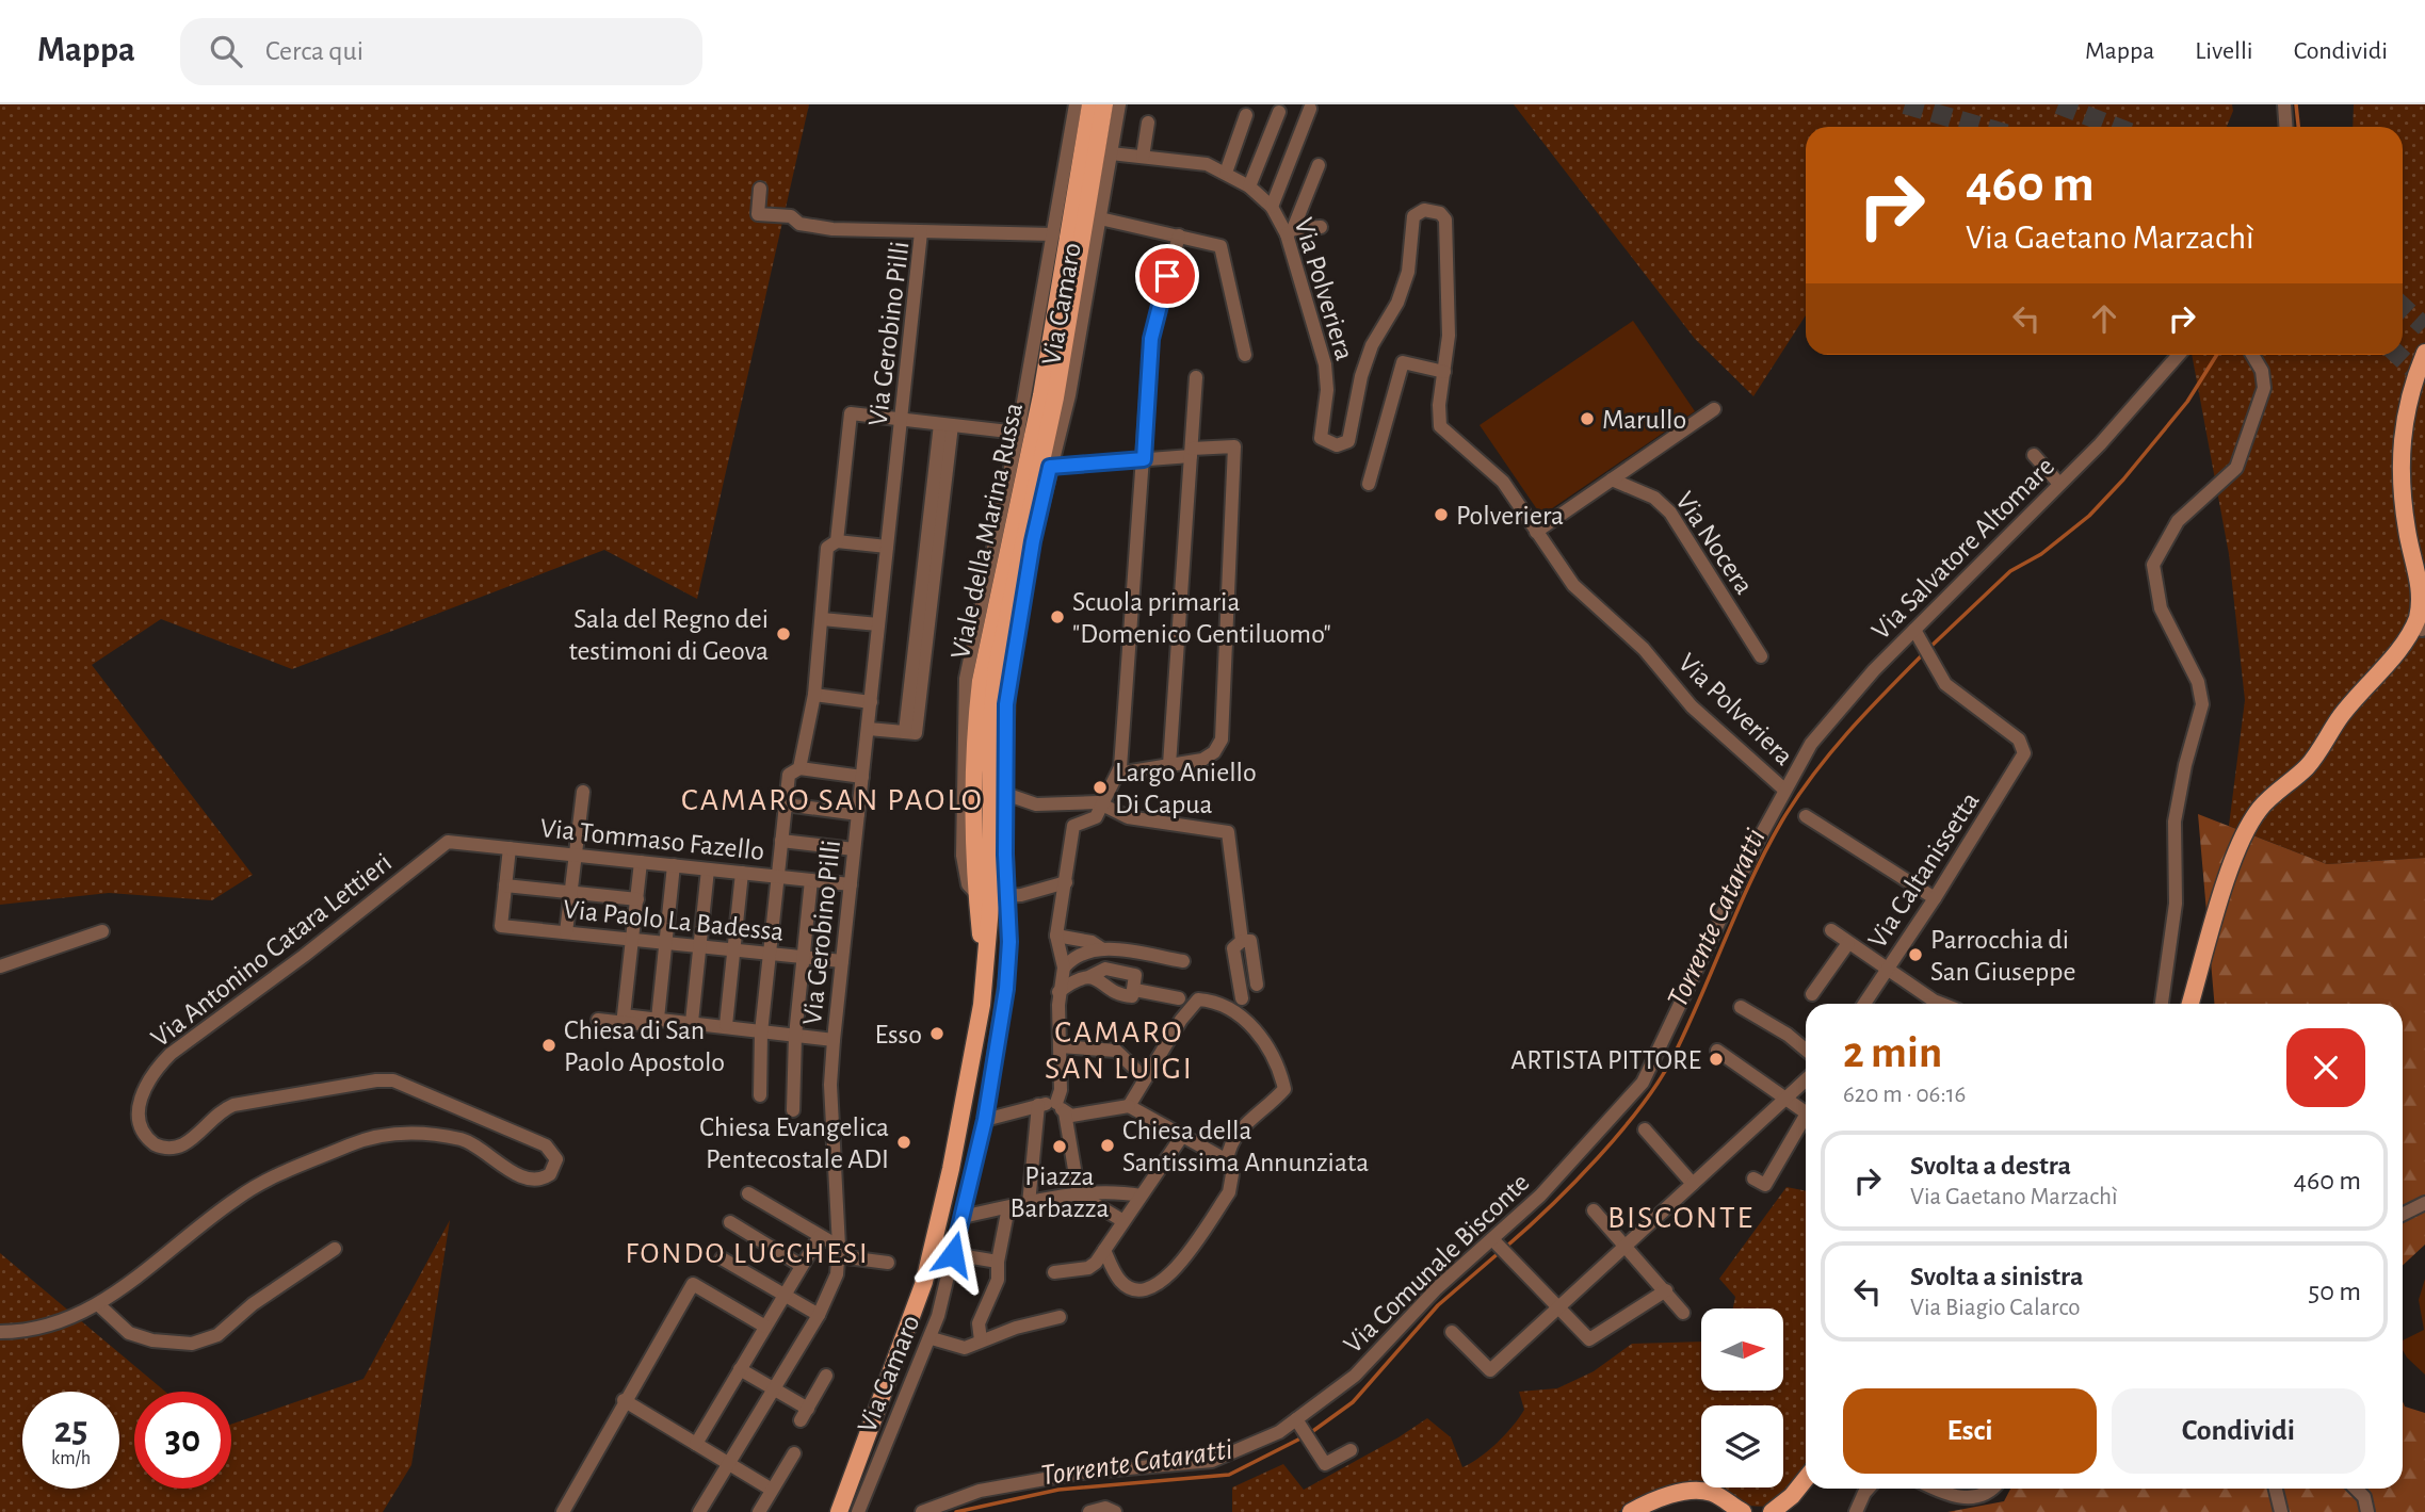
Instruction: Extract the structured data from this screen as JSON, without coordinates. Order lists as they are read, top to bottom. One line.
{"streets":{"main road":["Viale della Marina Russa"],"street":["Via Polveriera","Via Camaro","Via Gerobino Pilli","Via Nocera","Via Salvatore Altomare","Via Tommaso Fazello","Via Caltanissetta","Via Paolo La Badessa","Via Antonino Catara Lettieri","Via Comunale Bisconte"]},"crossings":[["Via Polveriera","Via Camaro"],["Via Polveriera","Via Salvatore Altomare"],["Via Polveriera","Via Comunale Bisconte"],["Via Camaro","Viale della Marina Russa"],["Via Gerobino Pilli","Via Tommaso Fazello"],["Via Gerobino Pilli","Via Paolo La Badessa"],["Via Salvatore Altomare","Via Caltanissetta"],["Via Salvatore Altomare","Via Comunale Bisconte"],["Via Tommaso Fazello","Via Antonino Catara Lettieri"]],"districts":["CAMARO SAN PAOLO","CAMARO SAN LUIGI","BISCONTE","FONDO LUCCHESI"],"water":["Torrente Cataratti"],"places":["Marullo","Polveriera","Scuola primaria \"Domenico Gentiluomo\"","Sala del Regno dei testimoni di Geova","Largo Aniello Di Capua","Parrocchia di San Giuseppe","Esso","Chiesa di San Paolo Apostolo","ARTISTA PITTORE","Chiesa Evangelica Pentecostale ADI","Chiesa della Santissima Annunziata","Piazza Barbazza"],"north":"right","page":{"header":"Mappa","search":"Cerca qui","nav":["Mappa","Livelli","Condividi"],"turn":["460 m","Via Gaetano Marzachì"],"heading":["2 min","620 m · 06:16"],"list":[{"name":"Svolta a destra","note":"Via Gaetano Marzachì","value":"460 m"},{"name":"Svolta a sinistra","note":"Via Biagio Calarco","value":"50 m"}],"buttons":["Esci","Condividi"],"speed":"25 km/h","limit":"30"}}
